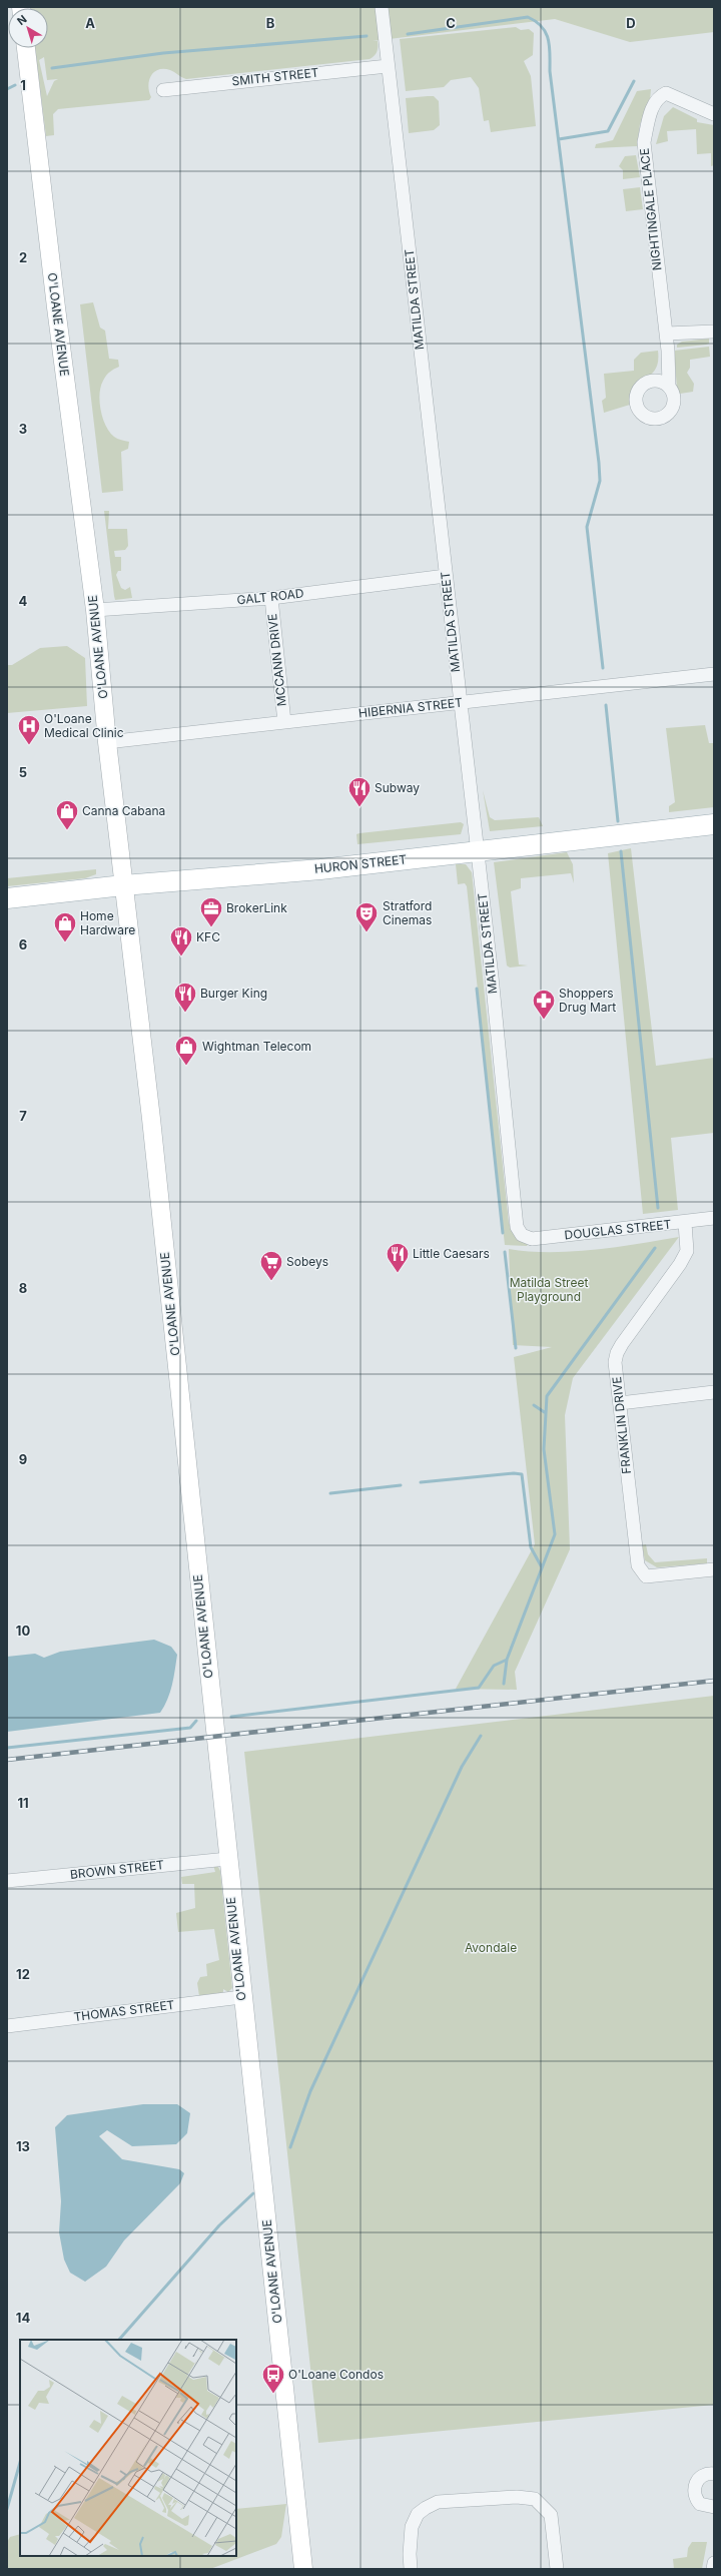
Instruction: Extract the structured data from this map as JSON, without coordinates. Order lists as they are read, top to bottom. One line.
{"streets":{"main road":["HURON STREET"],"street":["SMITH STREET","NIGHTINGALE PLACE","MATILDA STREET","O'LOANE AVENUE","GALT ROAD","MCCANN DRIVE","HIBERNIA STREET","DOUGLAS STREET","FRANKLIN DRIVE","BROWN STREET","THOMAS STREET"]},"crossings":[["SMITH STREET","MATILDA STREET"],["MATILDA STREET","GALT ROAD"],["MATILDA STREET","HIBERNIA STREET"],["MATILDA STREET","HURON STREET"],["MATILDA STREET","DOUGLAS STREET"],["O'LOANE AVENUE","GALT ROAD"],["O'LOANE AVENUE","HIBERNIA STREET"],["O'LOANE AVENUE","HURON STREET"],["O'LOANE AVENUE","BROWN STREET"],["O'LOANE AVENUE","THOMAS STREET"],["GALT ROAD","MCCANN DRIVE"],["MCCANN DRIVE","HIBERNIA STREET"],["DOUGLAS STREET","FRANKLIN DRIVE"]],"parks":["Matilda Street Playground","Avondale"],"places":{"hospital":["O'Loane Medical Clinic"],"restaurant":["Subway","KFC","Burger King","Little Caesars"],"shop":["Canna Cabana","Home Hardware","Wightman Telecom"],"office":["BrokerLink"],"theatre":["Stratford Cinemas"],"pharmacy":["Shoppers Drug Mart"],"supermarket":["Sobeys"],"bus stop":["O'Loane Condos"]},"north":"top left","grid":{"columns":["A","B","C","D"],"rows":["1","2","3","4","5","6","7","8","9","10","11","12","13","14"]}}
